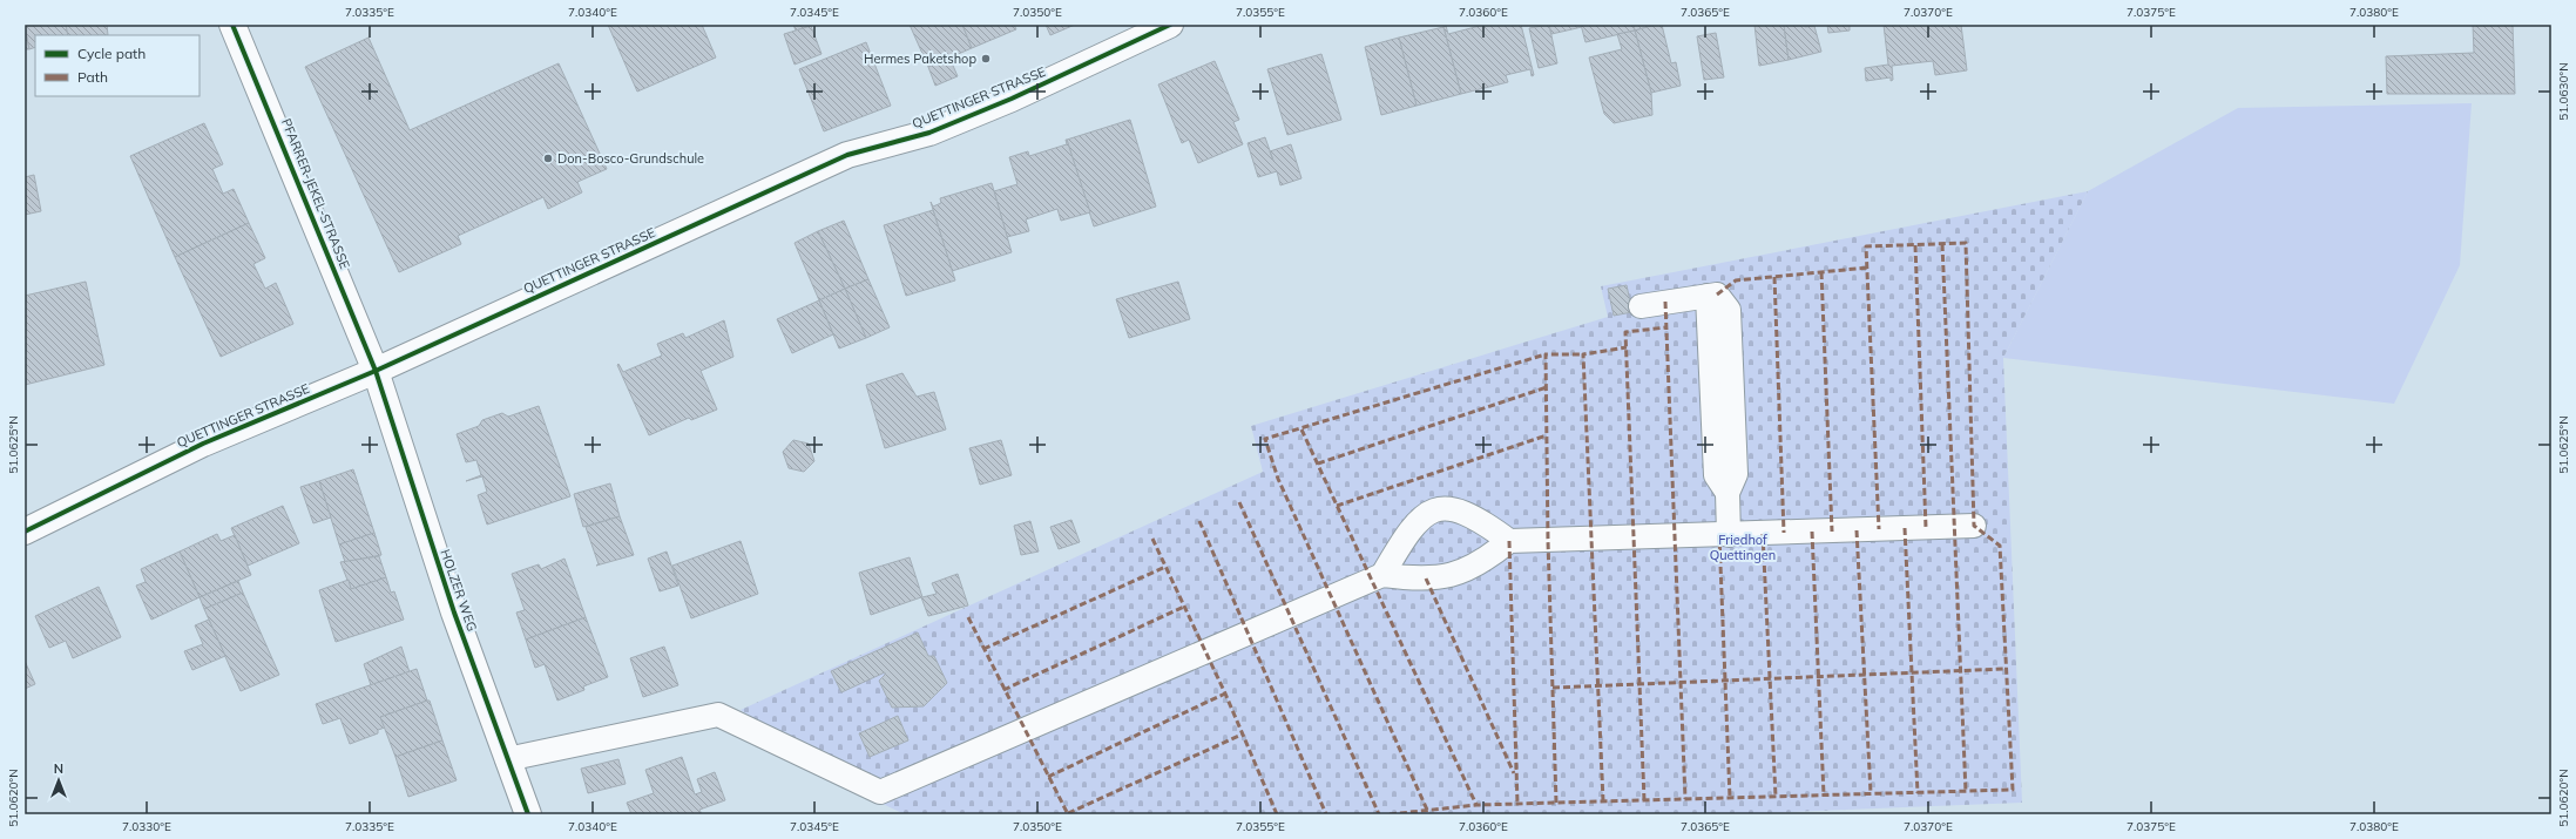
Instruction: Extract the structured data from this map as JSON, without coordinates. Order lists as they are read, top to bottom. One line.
{"streets":{"street":["QUETTINGER STRASSE","PFARRER-JEKEL-STRASSE","HOLZER WEG"]},"crossings":[["QUETTINGER STRASSE","PFARRER-JEKEL-STRASSE"],["QUETTINGER STRASSE","HOLZER WEG"],["PFARRER-JEKEL-STRASSE","HOLZER WEG"]],"parks":["Friedhof Quettingen"],"places":["Hermes Paketshop","Don-Bosco-Grundschule"],"legend":["Cycle path","Path"],"north":"top","coordinates":["7.0335°E","7.0340°E","7.0345°E","7.0350°E","7.0355°E","7.0360°E","7.0365°E","7.0370°E","7.0375°E","7.0380°E","51.0630°N","51.0625°N","51.0620°N","7.0330°E"]}
